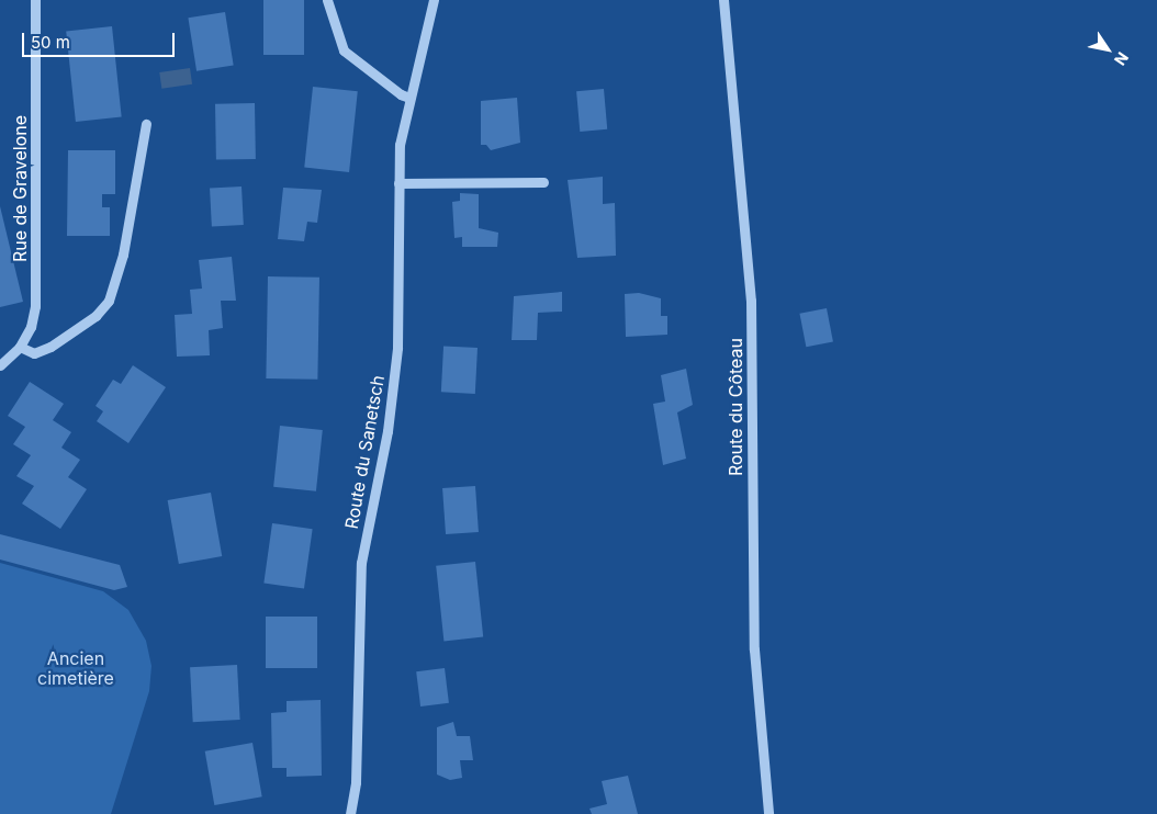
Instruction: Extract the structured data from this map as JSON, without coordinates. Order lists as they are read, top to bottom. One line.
{"streets":{"street":["Rue de Gravelone","Route du Côteau","Route du Sanetsch"]},"parks":["Ancien cimetière"],"scale_bar":"50 m","north":"bottom right"}
